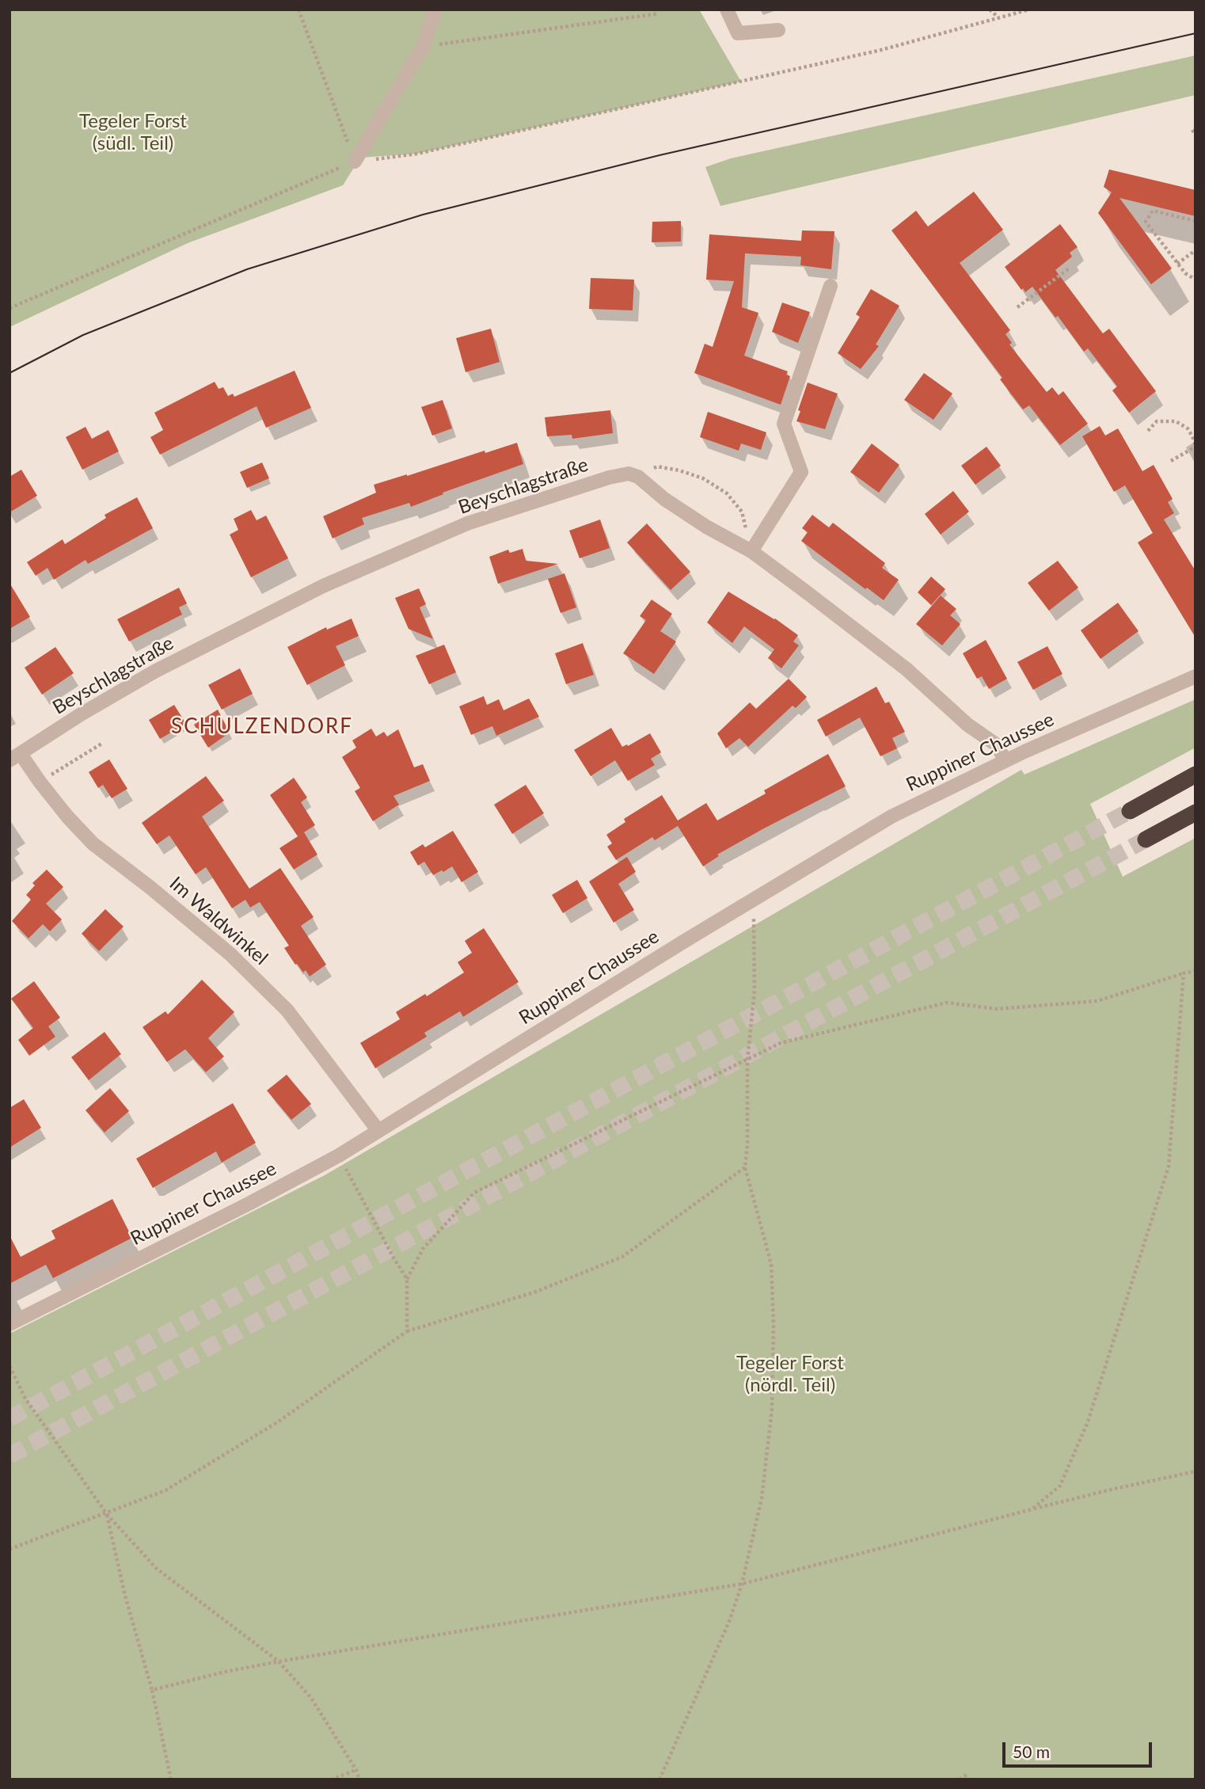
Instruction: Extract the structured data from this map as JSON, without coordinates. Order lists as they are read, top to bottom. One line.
{"streets":{"street":["Beyschlagstraße","Ruppiner Chaussee","Im Waldwinkel"]},"crossings":[["Beyschlagstraße","Im Waldwinkel"],["Ruppiner Chaussee","Im Waldwinkel"]],"districts":["SCHULZENDORF"],"parks":["Tegeler Forst (südl. Teil)","Tegeler Forst (nördl. Teil)"],"scale_bar":"50 m"}
